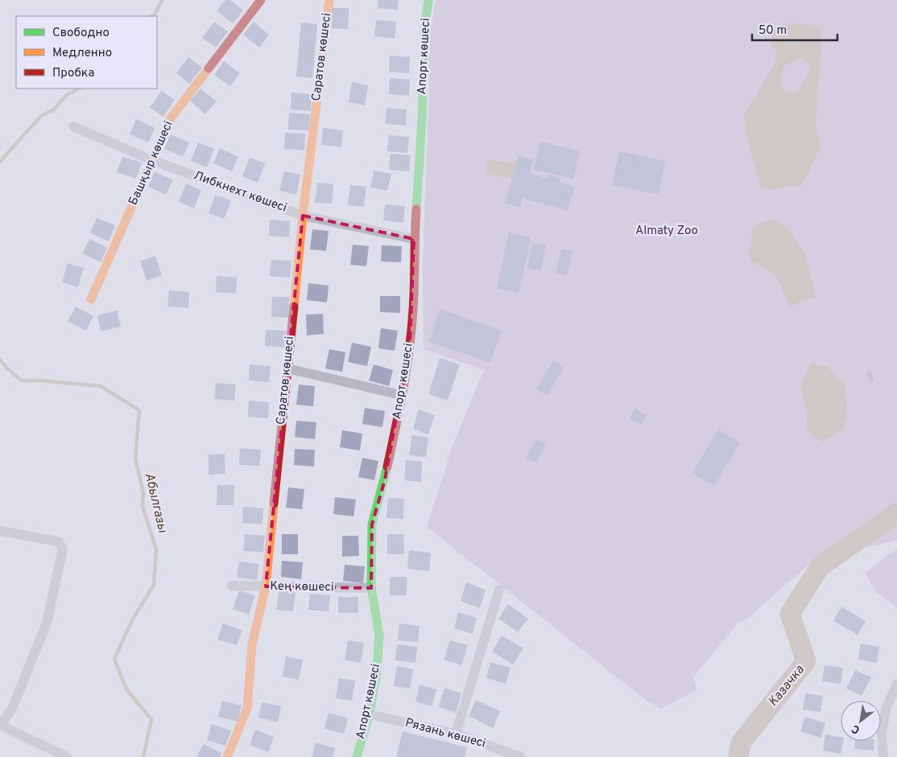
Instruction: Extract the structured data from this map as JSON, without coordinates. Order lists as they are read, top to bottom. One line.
{"streets":{"street":["Апорт көшесі","Саратов көшесі","Башқыр көшесі","Либкнехт көшесі","Кең көшесі","Рязань көшесі"]},"crossings":[["Апорт көшесі","Либкнехт көшесі"],["Апорт көшесі","Кең көшесі"],["Апорт көшесі","Рязань көшесі"],["Саратов көшесі","Либкнехт көшесі"],["Саратов көшесі","Кең көшесі"],["Башқыр көшесі","Либкнехт көшесі"]],"water":["Абылгазы","Казачка"],"parks":["Almaty Zoo"],"legend":["Свободно","Медленно","Пробка"],"scale_bar":"50 m","north":"bottom left"}
